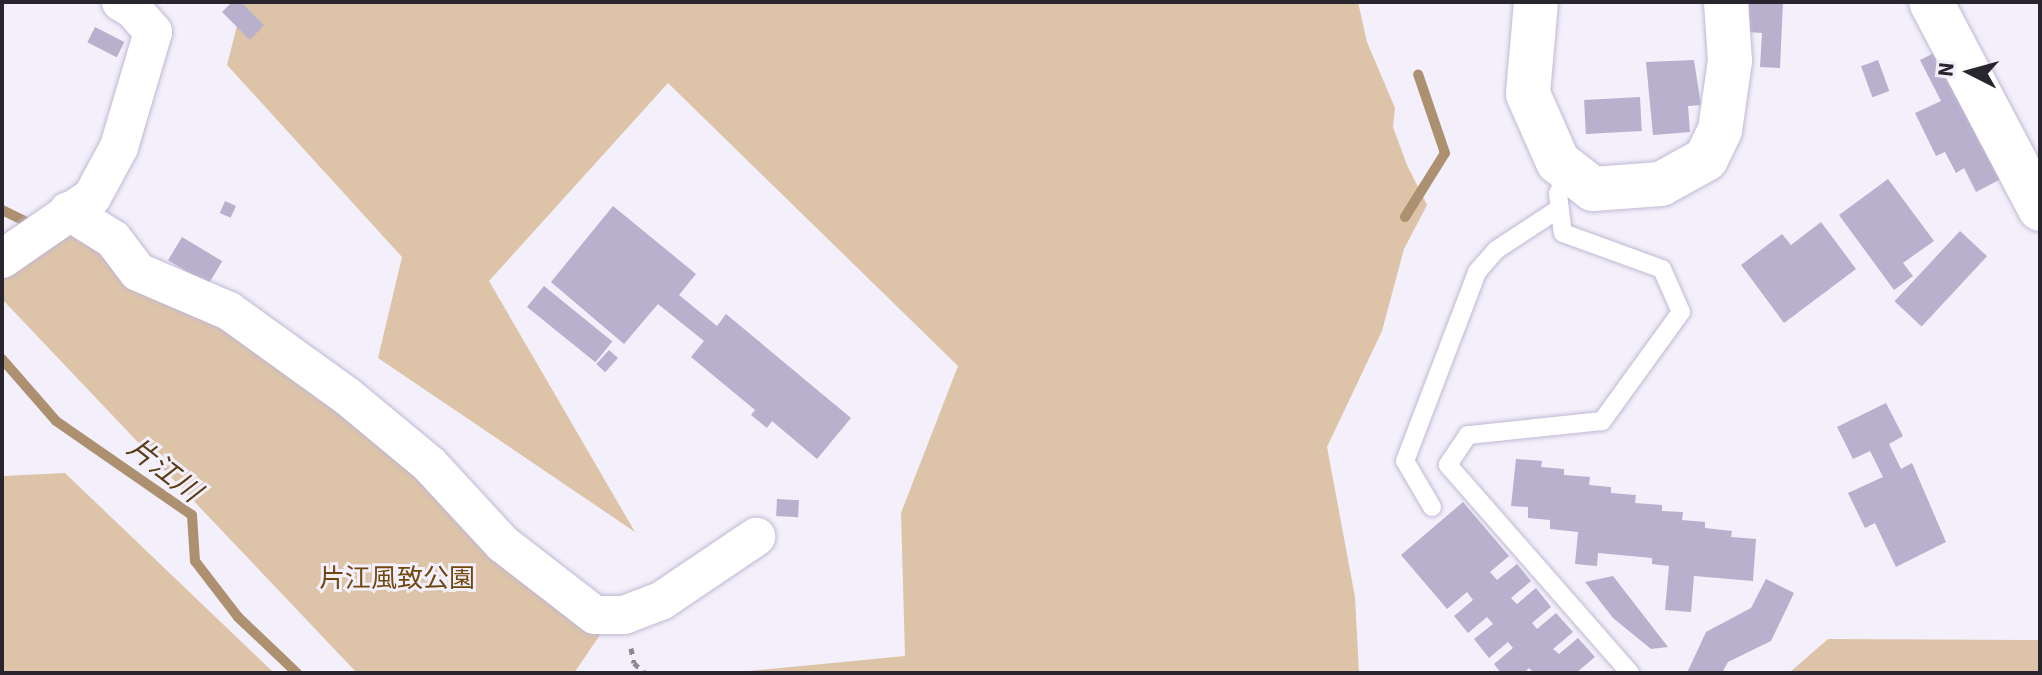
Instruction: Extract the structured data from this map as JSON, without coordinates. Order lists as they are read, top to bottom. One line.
{"water":["片江川"],"parks":["片江風致公園"],"north":"left"}
